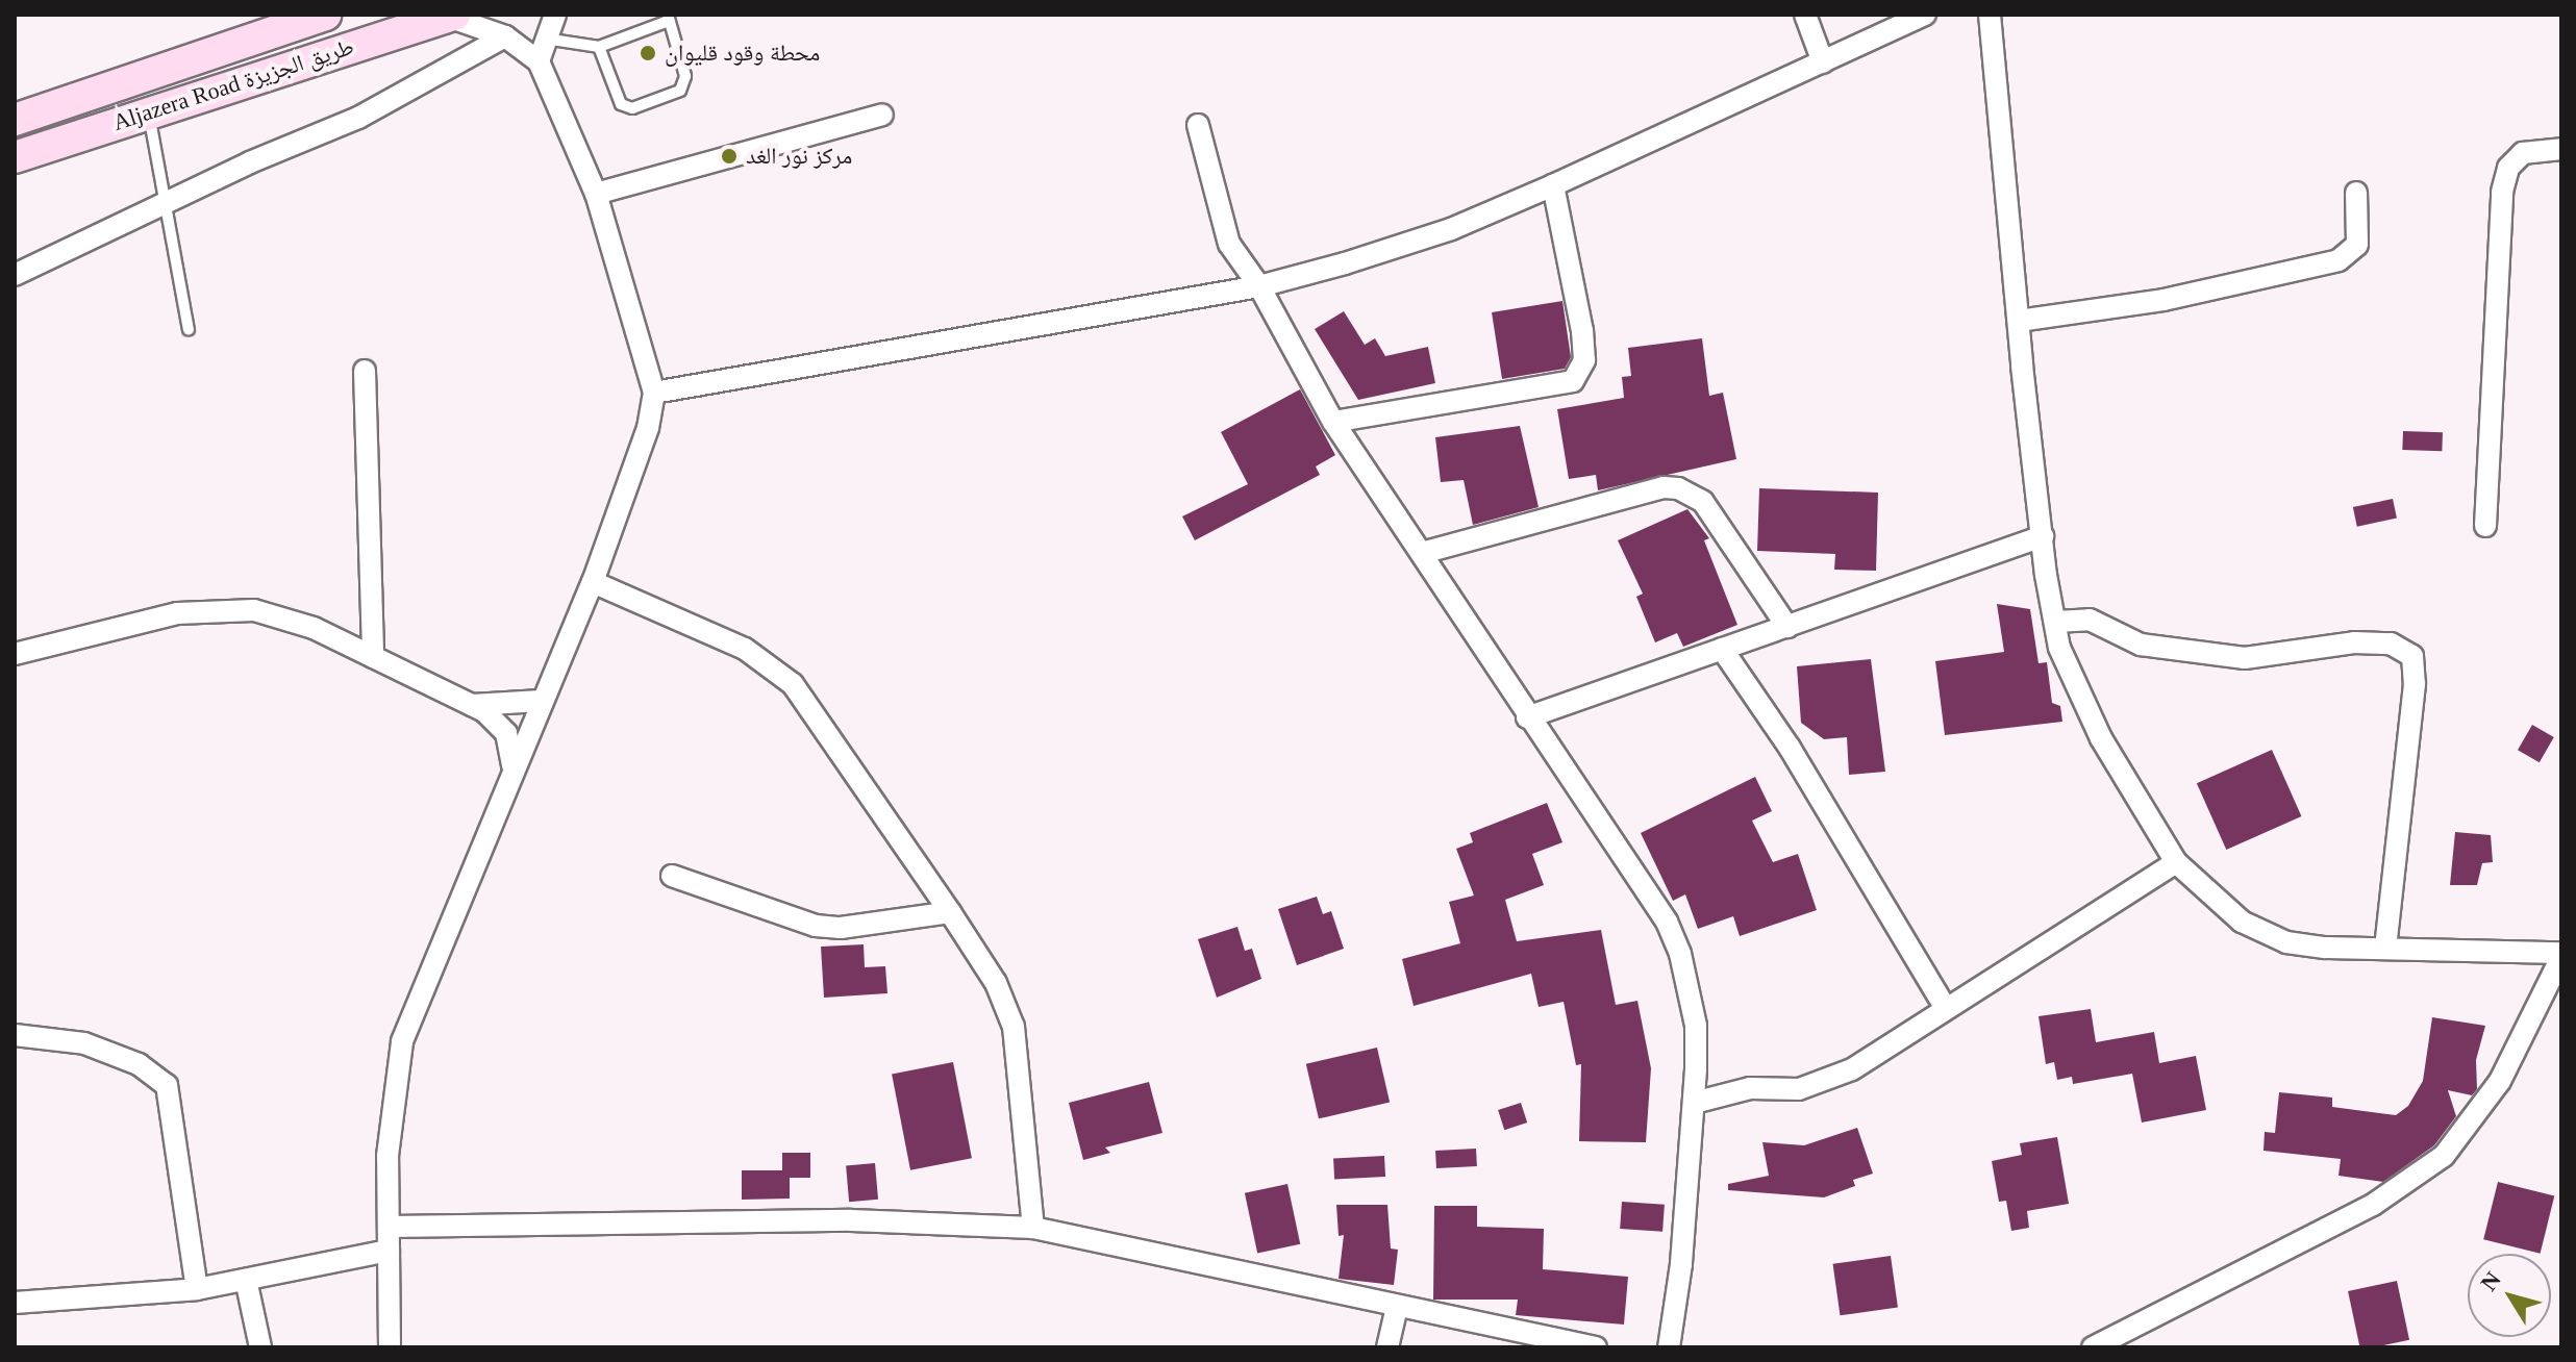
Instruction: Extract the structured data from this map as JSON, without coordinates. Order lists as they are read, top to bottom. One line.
{"streets":{"main road":["Aljazera Road طريق الجزيزة"]},"places":["محطة وقود قليوان","مركز نور الغد"],"north":"top left"}
